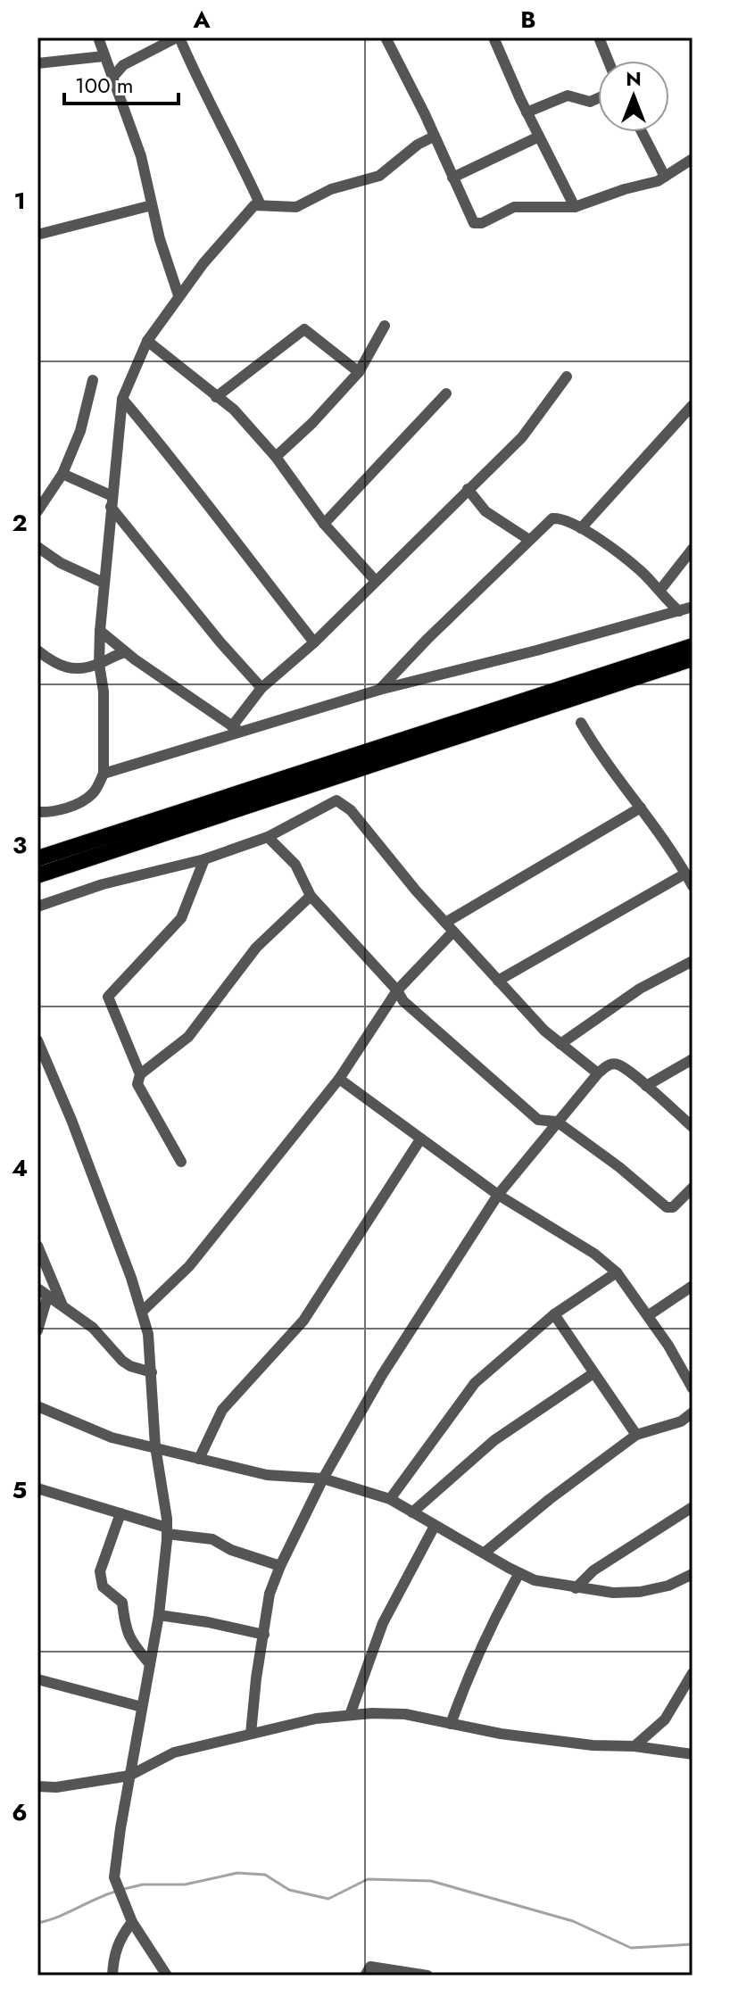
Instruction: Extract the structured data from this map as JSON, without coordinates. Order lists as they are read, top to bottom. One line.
{"scale_bar":"100 m","north":"top","grid":{"columns":["A","B"],"rows":["1","2","3","4","5","6"]}}
